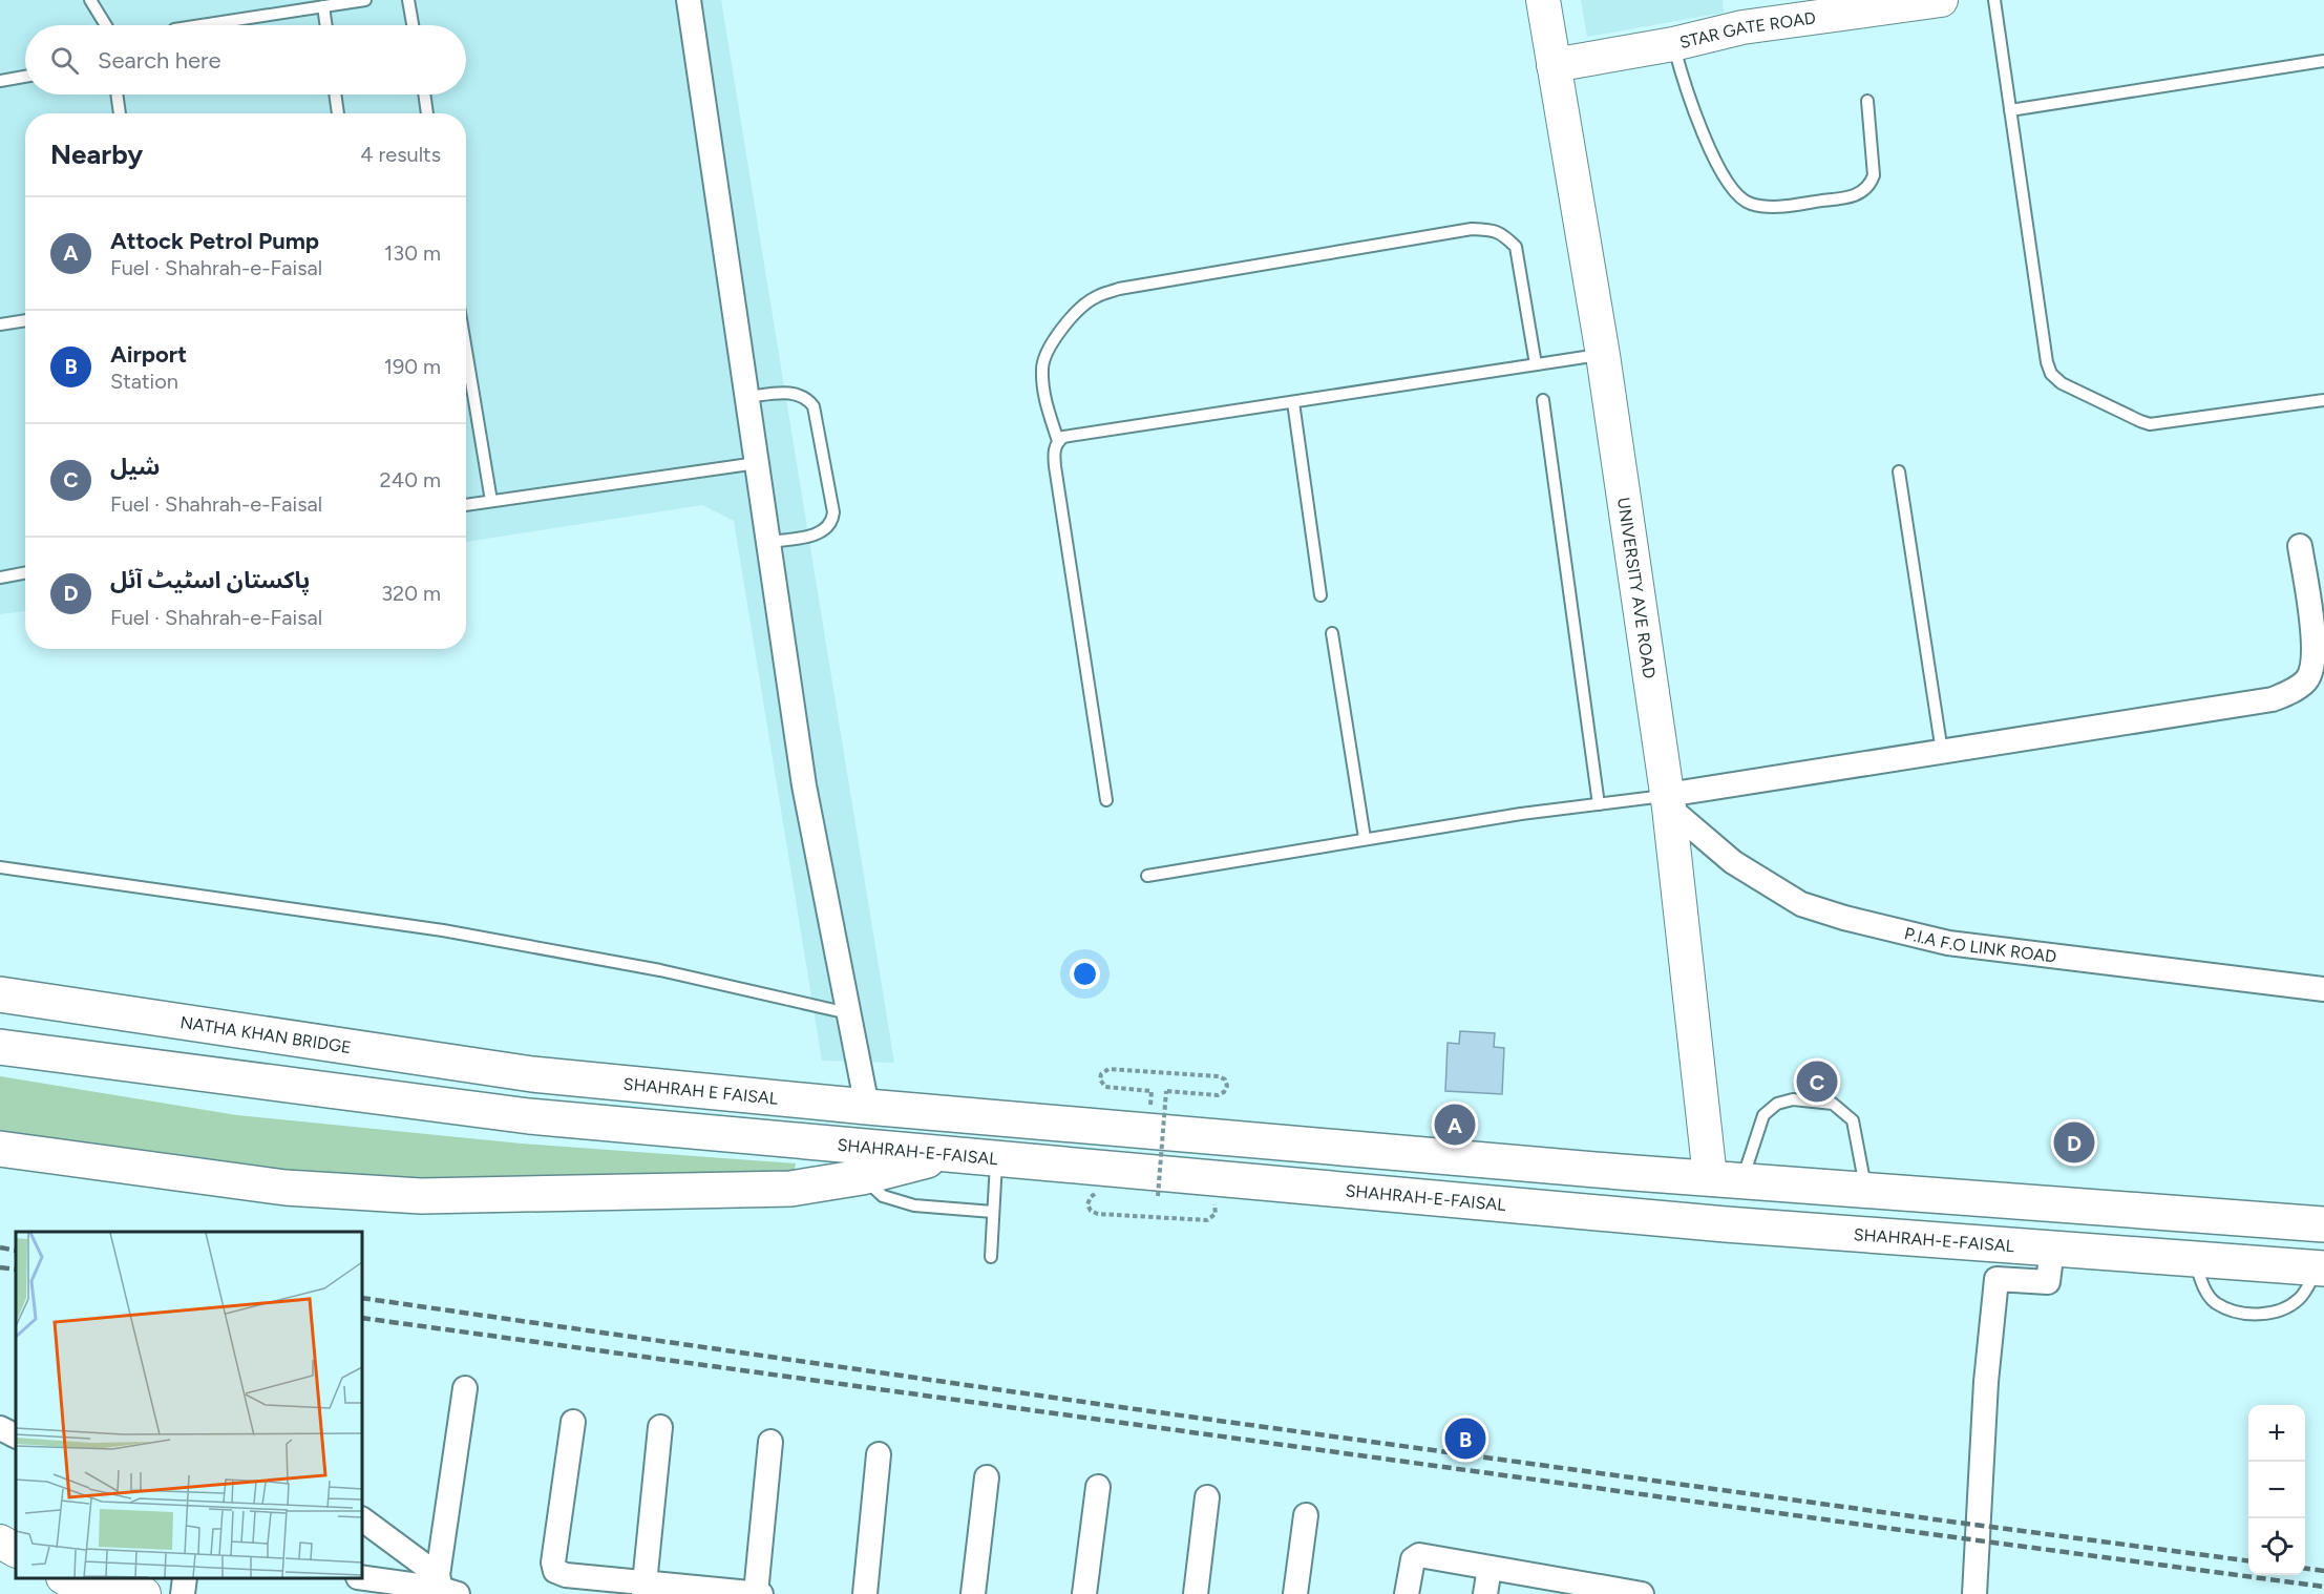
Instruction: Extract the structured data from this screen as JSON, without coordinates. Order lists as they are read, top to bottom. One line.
{"streets":{"highway":["NATHA KHAN BRIDGE","SHAHRAH E FAISAL","SHAHRAH-E-FAISAL"],"street":["STAR GATE ROAD","UNIVERSITY AVE ROAD","P.I.A F.O LINK ROAD"]},"crossings":[["STAR GATE ROAD","UNIVERSITY AVE ROAD"],["UNIVERSITY AVE ROAD","P.I.A F.O LINK ROAD"],["NATHA KHAN BRIDGE","SHAHRAH E FAISAL"]],"page":{"search":"Search here","heading":["Nearby","4 results"],"list":[{"mark":"A","name":"Attock Petrol Pump","note":"Fuel · Shahrah-e-Faisal","value":"130 m"},{"mark":"B","name":"Airport","note":"Station","value":"190 m"},{"mark":"C","name":"شیل","note":"Fuel · Shahrah-e-Faisal","value":"240 m"},{"mark":"D","name":"پاکستان اسٹیٹ آئل","note":"Fuel · Shahrah-e-Faisal","value":"320 m"}],"pins":["C","A","D","B"],"map_buttons":["+","−"]}}
